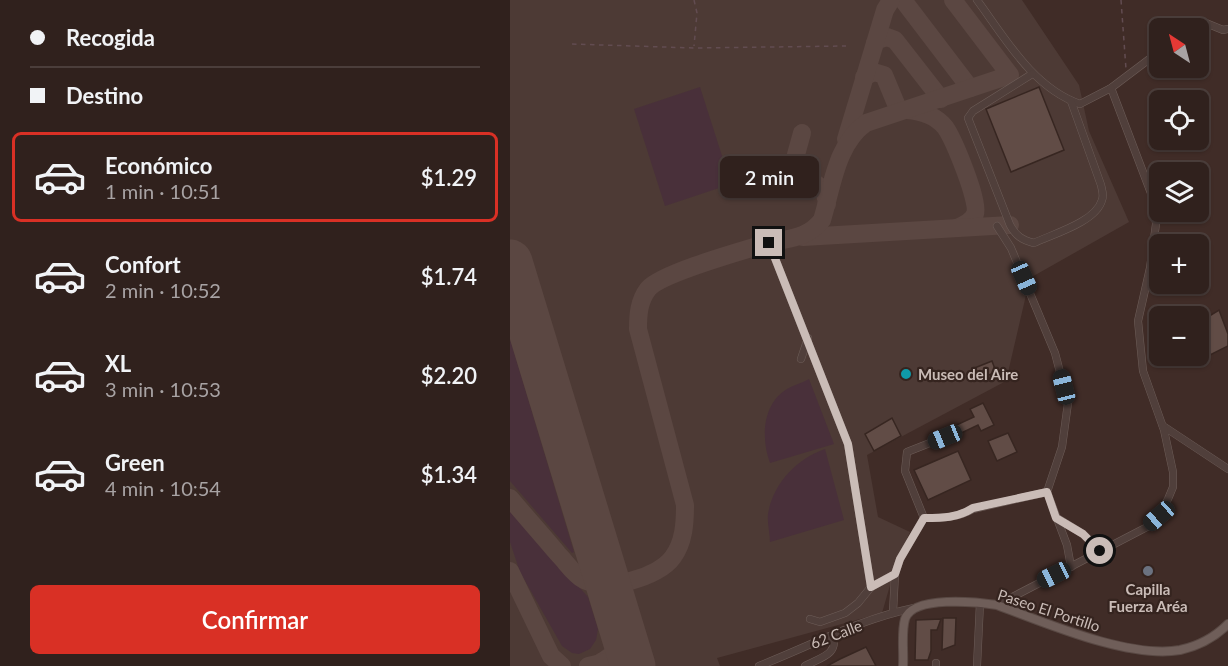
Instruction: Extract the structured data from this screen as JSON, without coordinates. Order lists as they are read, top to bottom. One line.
{"streets":{"main road":["Paseo El Portillo"],"street":["62 Calle"]},"crossings":[["Paseo El Portillo","62 Calle"]],"places":["Museo del Aire","Capilla Fuerza Aréa"],"north":"top left","page":{"banner":["Recogida","Destino"],"map_buttons":["+","−"],"list":[{"name":"Económico","note":"1 min · 10:51","value":"$1.29"},{"name":"Confort","note":"2 min · 10:52","value":"$1.74"},{"name":"XL","note":"3 min · 10:53","value":"$2.20"},{"name":"Green","note":"4 min · 10:54","value":"$1.34"}],"bubble":"2 min","buttons":"Confirmar"}}
